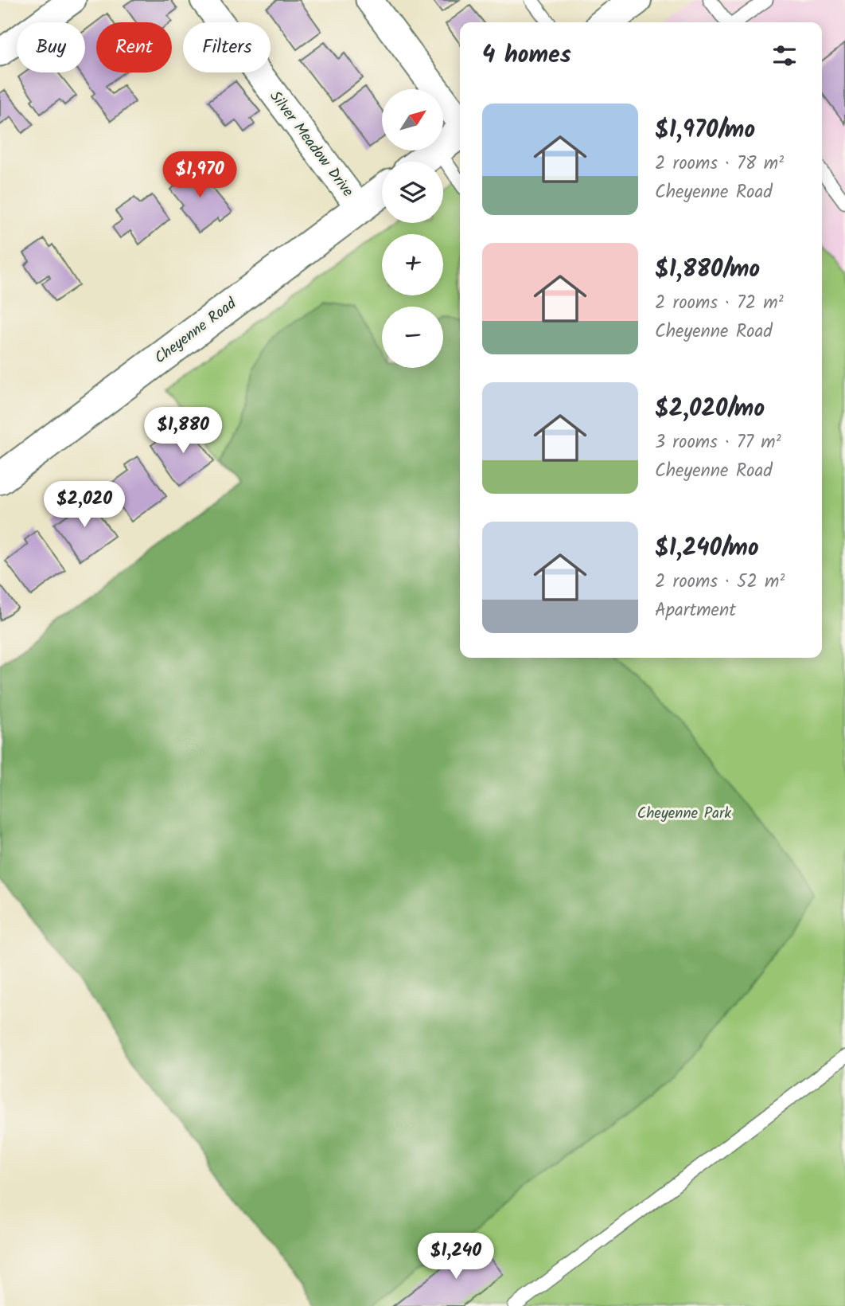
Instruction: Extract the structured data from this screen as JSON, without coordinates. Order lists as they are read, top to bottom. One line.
{"streets":{"street":["Silver Meadow Drive","Cheyenne Road"]},"crossings":[["Silver Meadow Drive","Cheyenne Road"]],"parks":["Cheyenne Park"],"north":"top right","page":{"chip":["Buy","Rent","Filters"],"heading":"4 homes","map_buttons":["+","−"],"list":[{"name":"$1,970/mo","note":"2 rooms · 78 m² · Cheyenne Road"},{"name":"$1,880/mo","note":"2 rooms · 72 m² · Cheyenne Road"},{"name":"$2,020/mo","note":"3 rooms · 77 m² · Cheyenne Road"},{"name":"$1,240/mo","note":"2 rooms · 52 m² · Apartment"}],"price":["$1,970","$1,880","$2,020","$1,240"]}}
